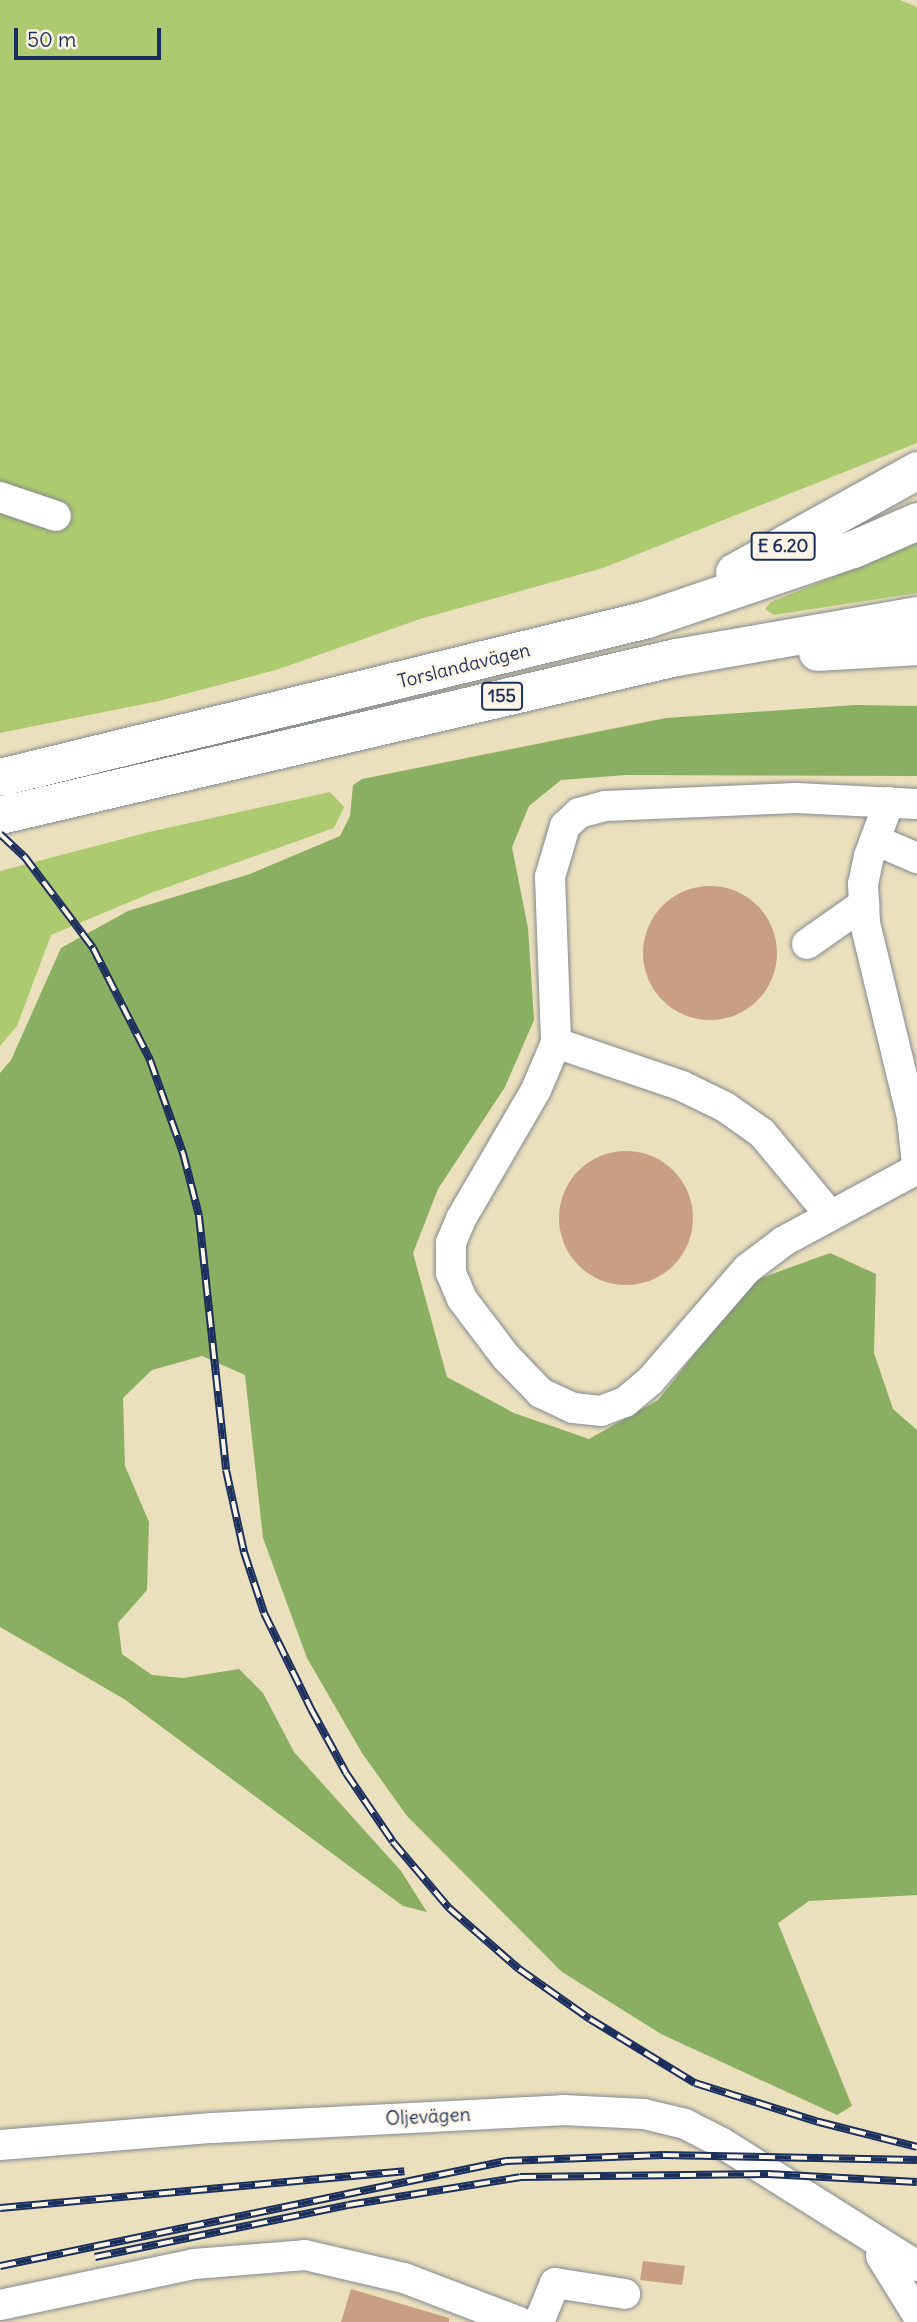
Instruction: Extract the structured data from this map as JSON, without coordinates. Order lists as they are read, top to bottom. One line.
{"streets":{"main road":["E 6.20","Torslandavägen","155"],"street":["Oljevägen"]},"crossings":[["E 6.20","Torslandavägen"],["Torslandavägen","155"]],"scale_bar":"50 m"}
